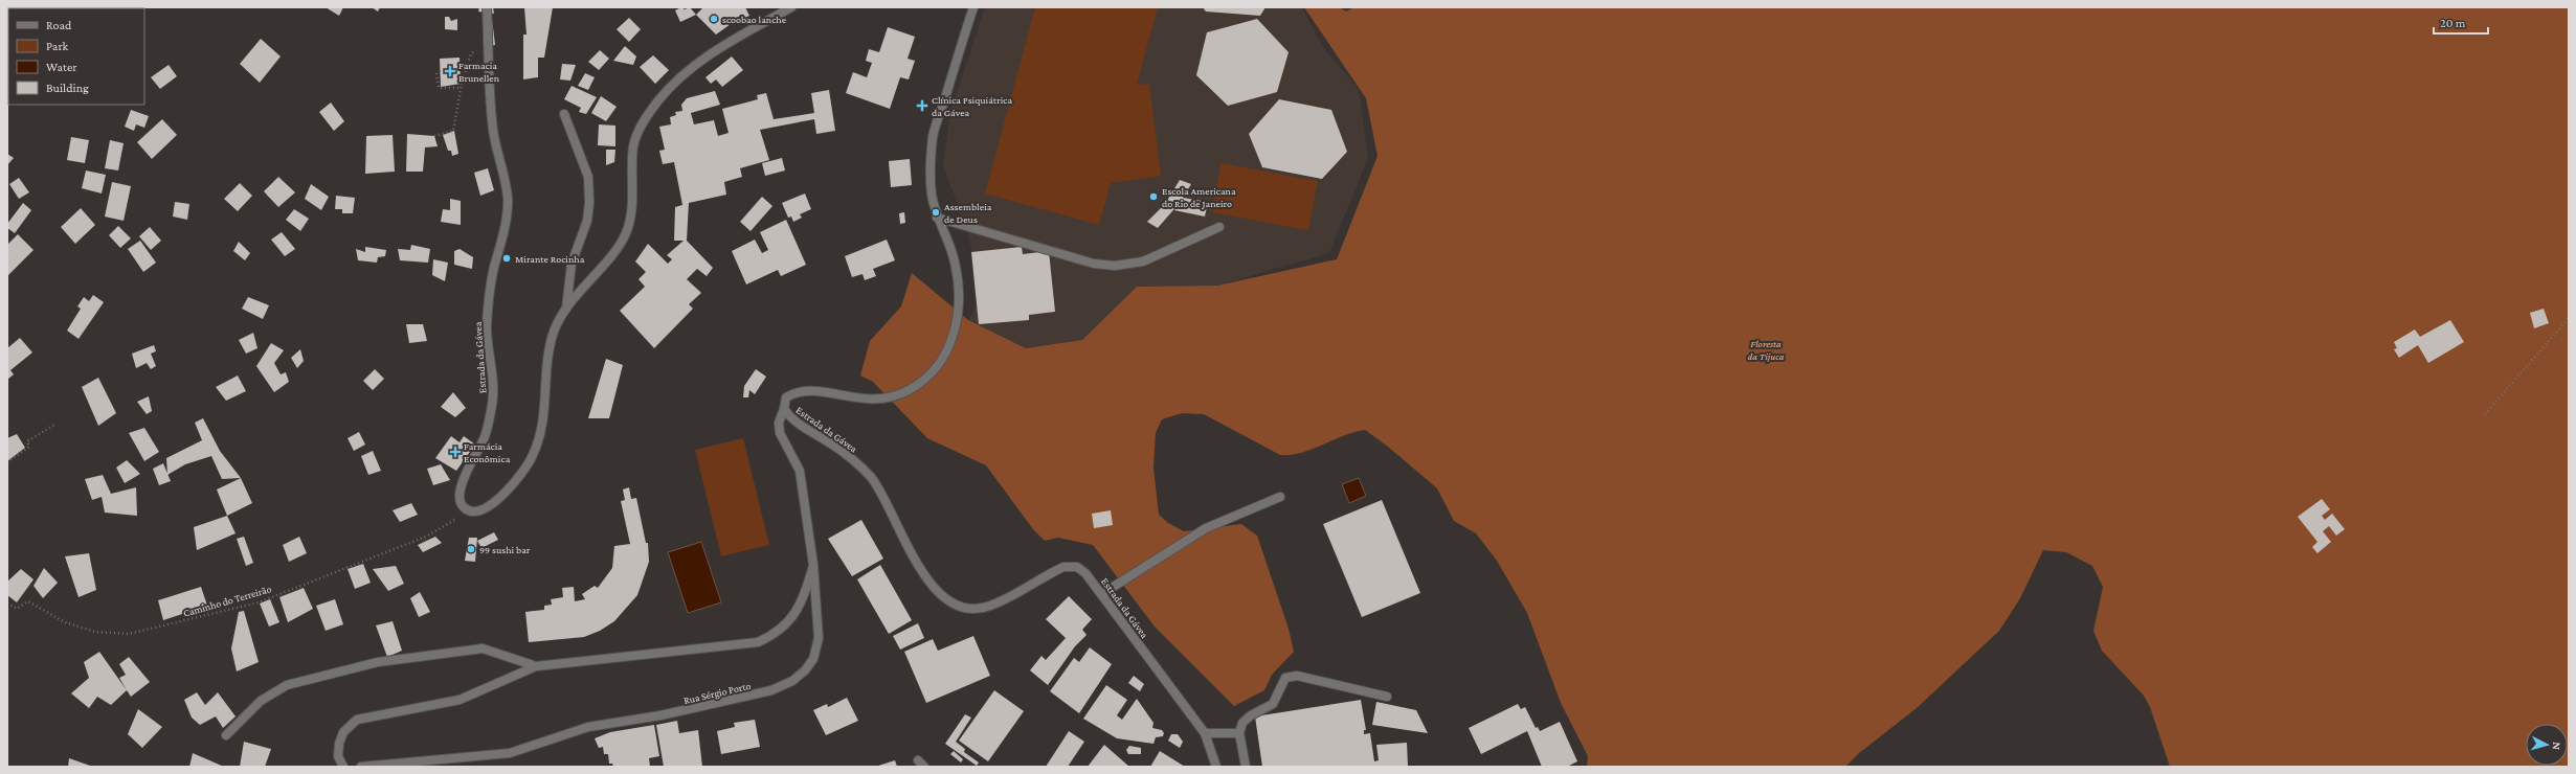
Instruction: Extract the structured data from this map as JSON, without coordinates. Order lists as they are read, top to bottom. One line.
{"streets":{"street":["Estrada da Gávea","Rua Sérgio Porto"],"path":["Caminho do Terreirão"]},"crossings":[["Estrada da Gávea","Caminho do Terreirão"],["Estrada da Gávea","Rua Sérgio Porto"]],"parks":["Floresta da Tijuca"],"places":{"other":["scoobao lanche","Escola Americana do Rio de Janeiro","Assembleia de Deus","Mirante Rocinha","99 sushi bar"],"health":["Farmacia Brunellen","Clínica Psiquiátrica da Gávea","Farmácia Econômica"]},"legend":["Road","Park","Water","Building"],"scale_bar":"20 m","north":"right"}
